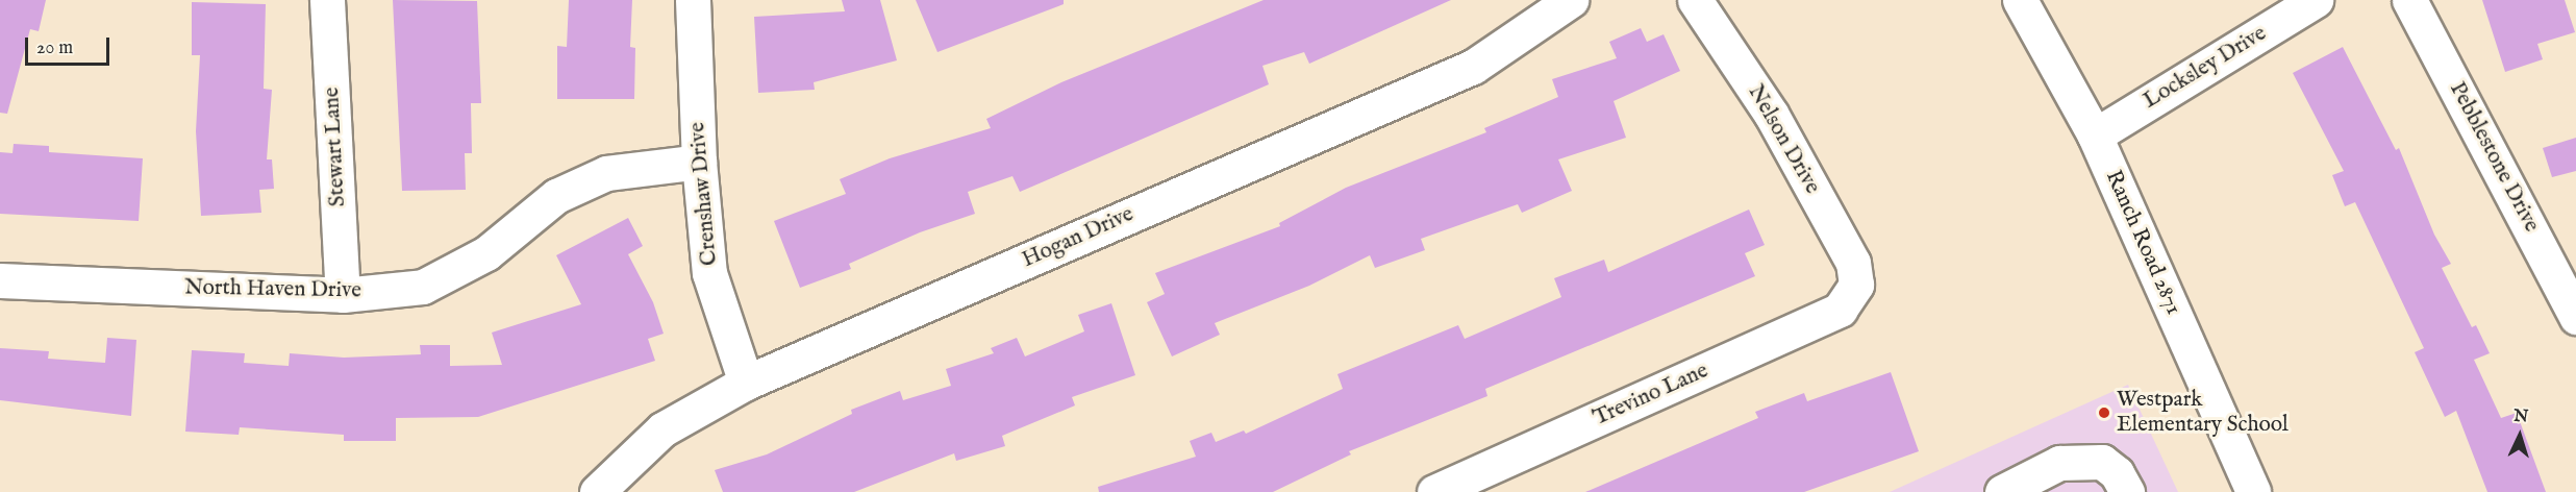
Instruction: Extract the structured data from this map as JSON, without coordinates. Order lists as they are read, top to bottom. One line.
{"streets":{"street":["Locksley Drive","Nelson Drive","Stewart Lane","Pebblestone Drive","Crenshaw Drive","Hogan Drive","Ranch Road 2871","North Haven Drive","Trevino Lane"]},"crossings":[["Locksley Drive","Ranch Road 2871"],["Nelson Drive","Trevino Lane"],["Stewart Lane","North Haven Drive"],["Crenshaw Drive","Hogan Drive"],["Crenshaw Drive","North Haven Drive"]],"places":["Westpark Elementary School"],"scale_bar":"20 m","north":"top"}
